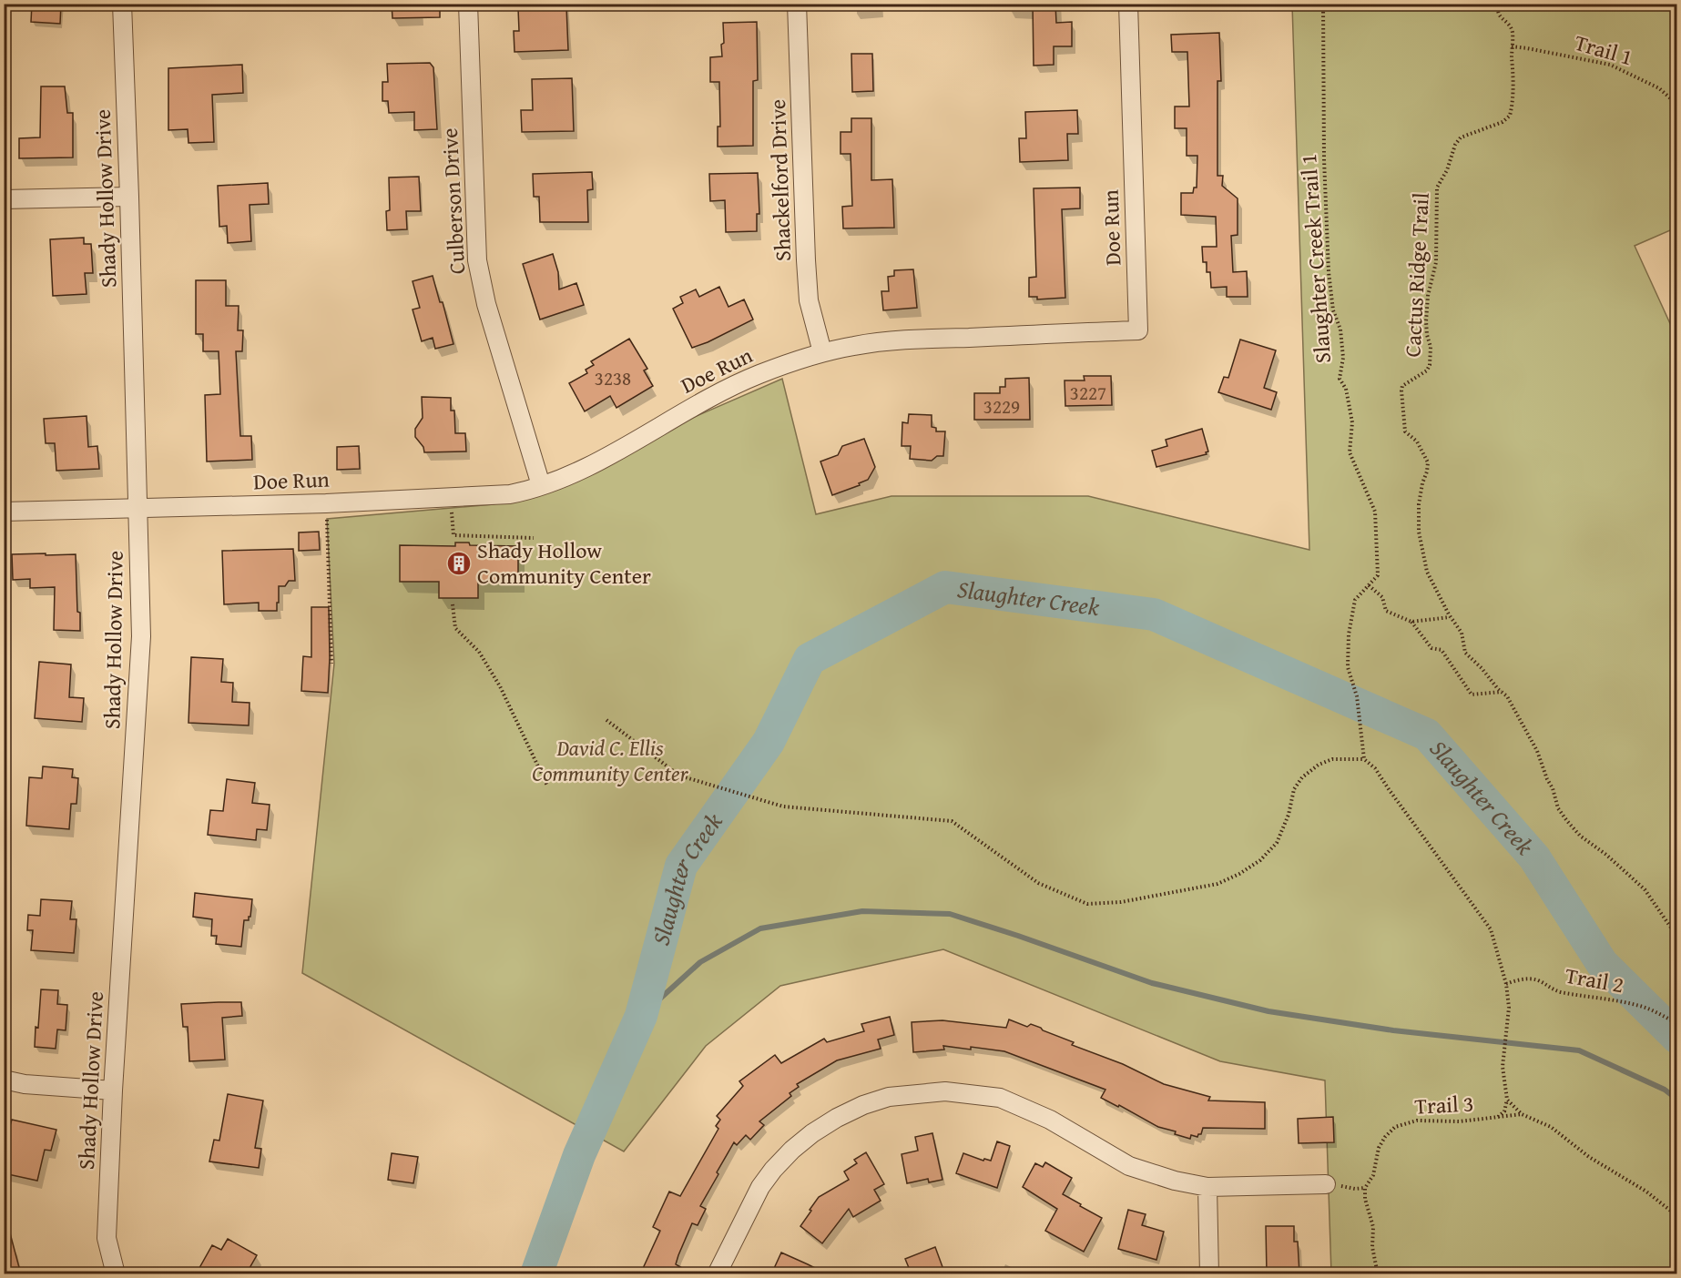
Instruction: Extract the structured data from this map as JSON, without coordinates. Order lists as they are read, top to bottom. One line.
{"streets":{"street":["Shackelford Drive","Shady Hollow Drive","Culberson Drive","Doe Run"],"path":["Trail 1","Slaughter Creek Trail 1","Cactus Ridge Trail","Trail 2","Trail 3"]},"crossings":[["Trail 1","Cactus Ridge Trail"],["Shackelford Drive","Doe Run"],["Shady Hollow Drive","Doe Run"],["Culberson Drive","Doe Run"]],"water":["Slaughter Creek"],"parks":["David C. Ellis Community Center"],"places":{"building":["Shady Hollow Community Center"]},"house_numbers":["3238","3227","3229"]}
